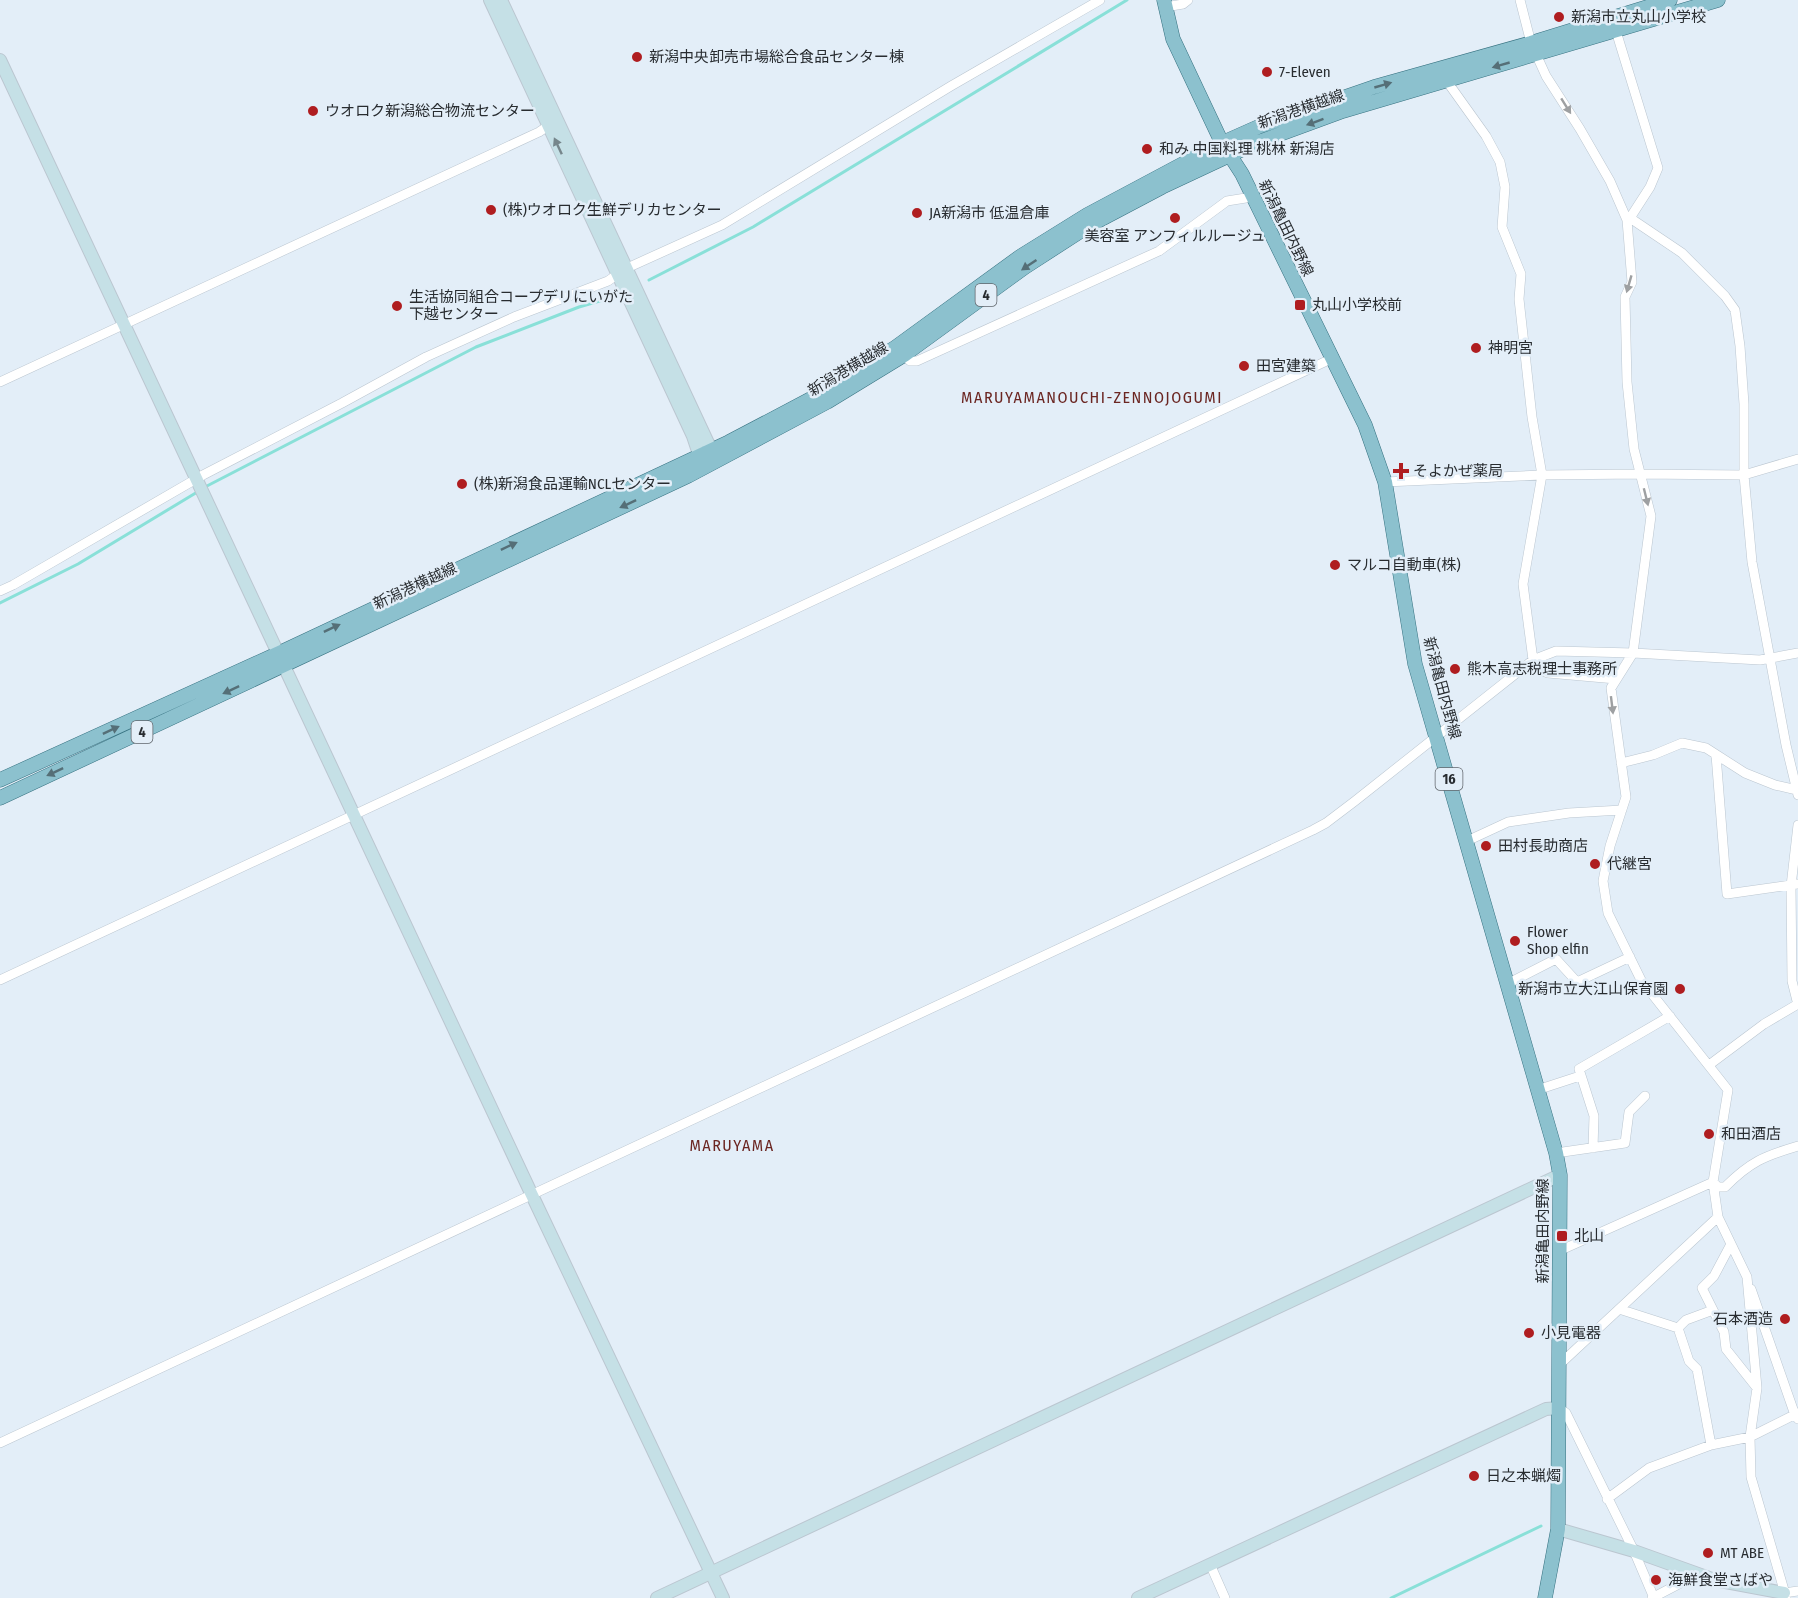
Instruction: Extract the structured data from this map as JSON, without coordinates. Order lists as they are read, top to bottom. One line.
{"streets":{"main road":["新潟港横越線","新潟亀田内野線","4","16"]},"crossings":[["新潟港横越線","新潟亀田内野線"]],"districts":["MARUYAMANOUCHI-ZENNOJOGUMI","MARUYAMA"],"places":{"other":["新潟市立丸山小学校","新潟中央卸売市場総合食品センター棟","7-Eleven","ウオロク新潟総合物流センター","和み 中国料理 桃林 新潟店","(株)ウオロク生鮮デリカセンター","JA新潟市 低温倉庫","美容室 アンフィルルージュ","生活協同組合コープデリにいがた 下越センター","神明宮","田宮建築","(株)新潟食品運輸NCLセンター","マルコ自動車(株)","熊木高志税理士事務所","田村長助商店","代継宮","Flower Shop elfin","新潟市立大江山保育園","和田酒店","石本酒造","小見電器","日之本蝋燭","MT ABE","海鮮食堂さばや"],"transit":["丸山小学校前","北山"],"health":["そよかぜ薬局"]}}
